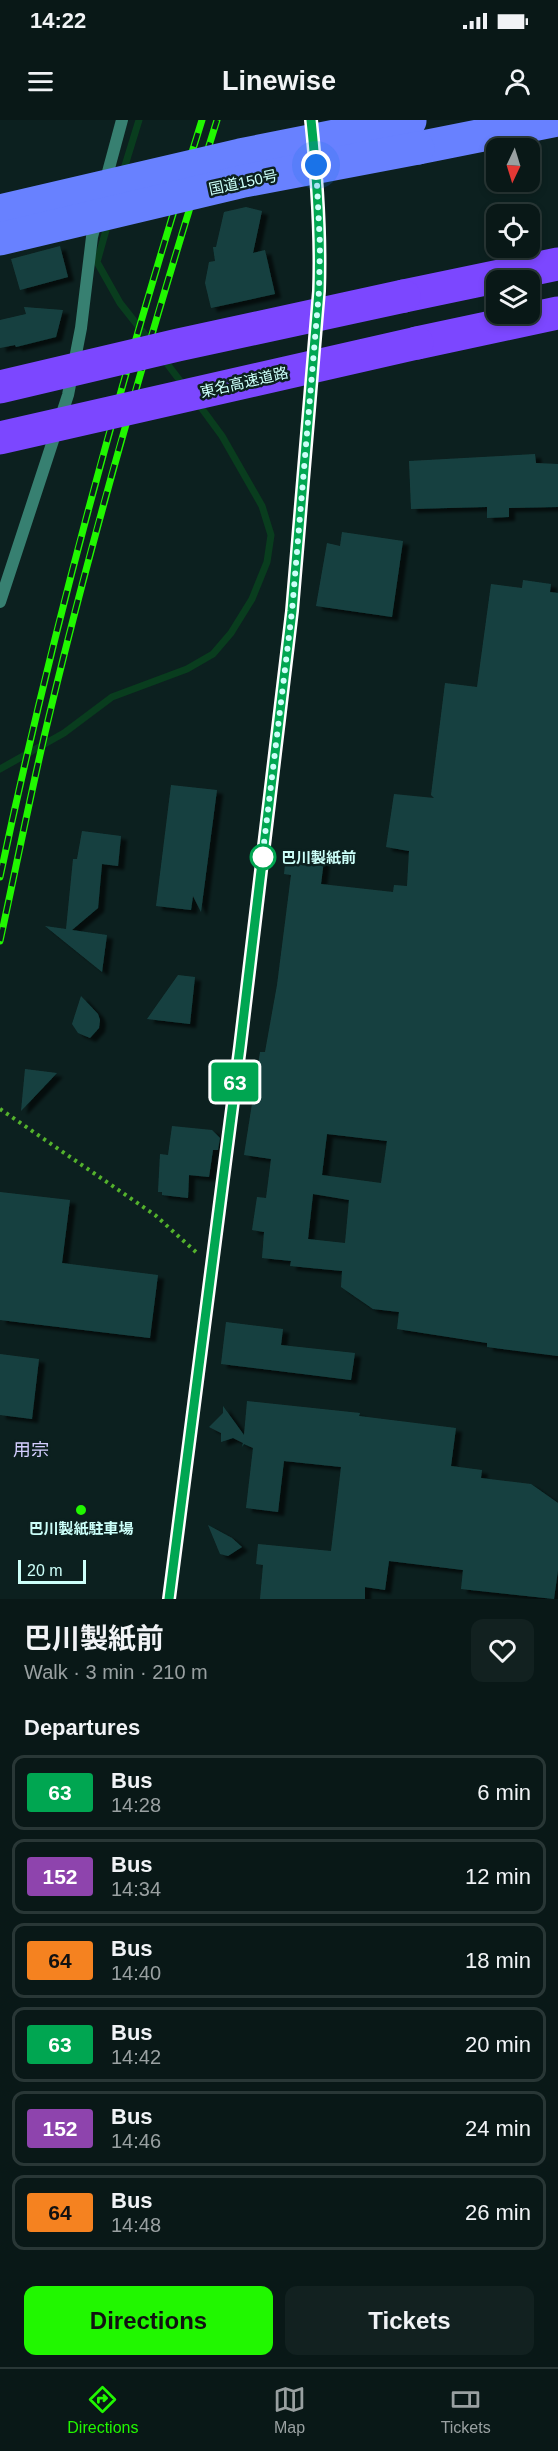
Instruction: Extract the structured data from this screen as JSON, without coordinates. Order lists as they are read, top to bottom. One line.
{"streets":{"highway":["国道150号","東名高速道路"]},"districts":["用宗"],"places":["巴川製紙前","巴川製紙駐車場"],"lines":["bus line 63"],"scale_bar":"20 m","north":"bottom","page":{"status":"14:22","header":"Linewise","on_map":"63","scale":"20 m","heading":[["巴川製紙前","Walk · 3 min · 210 m"],"Departures"],"list":[{"mark":"63","name":"Bus","note":"14:28","value":"6 min"},{"mark":"152","name":"Bus","note":"14:34","value":"12 min"},{"mark":"64","name":"Bus","note":"14:40","value":"18 min"},{"mark":"63","name":"Bus","note":"14:42","value":"20 min"},{"mark":"152","name":"Bus","note":"14:46","value":"24 min"},{"mark":"64","name":"Bus","note":"14:48","value":"26 min"}],"buttons":["Directions","Tickets"],"tabs":["Directions","Map","Tickets"]}}
